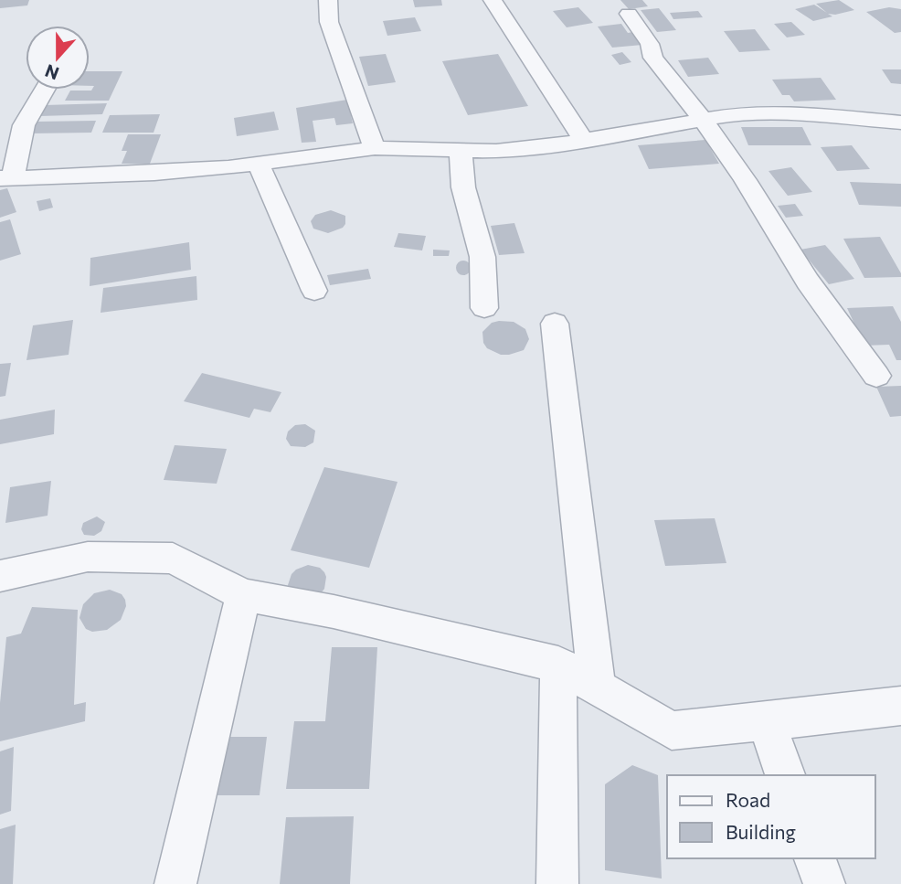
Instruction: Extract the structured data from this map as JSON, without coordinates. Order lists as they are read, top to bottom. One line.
{"legend":["Road","Building"],"north":"bottom"}
